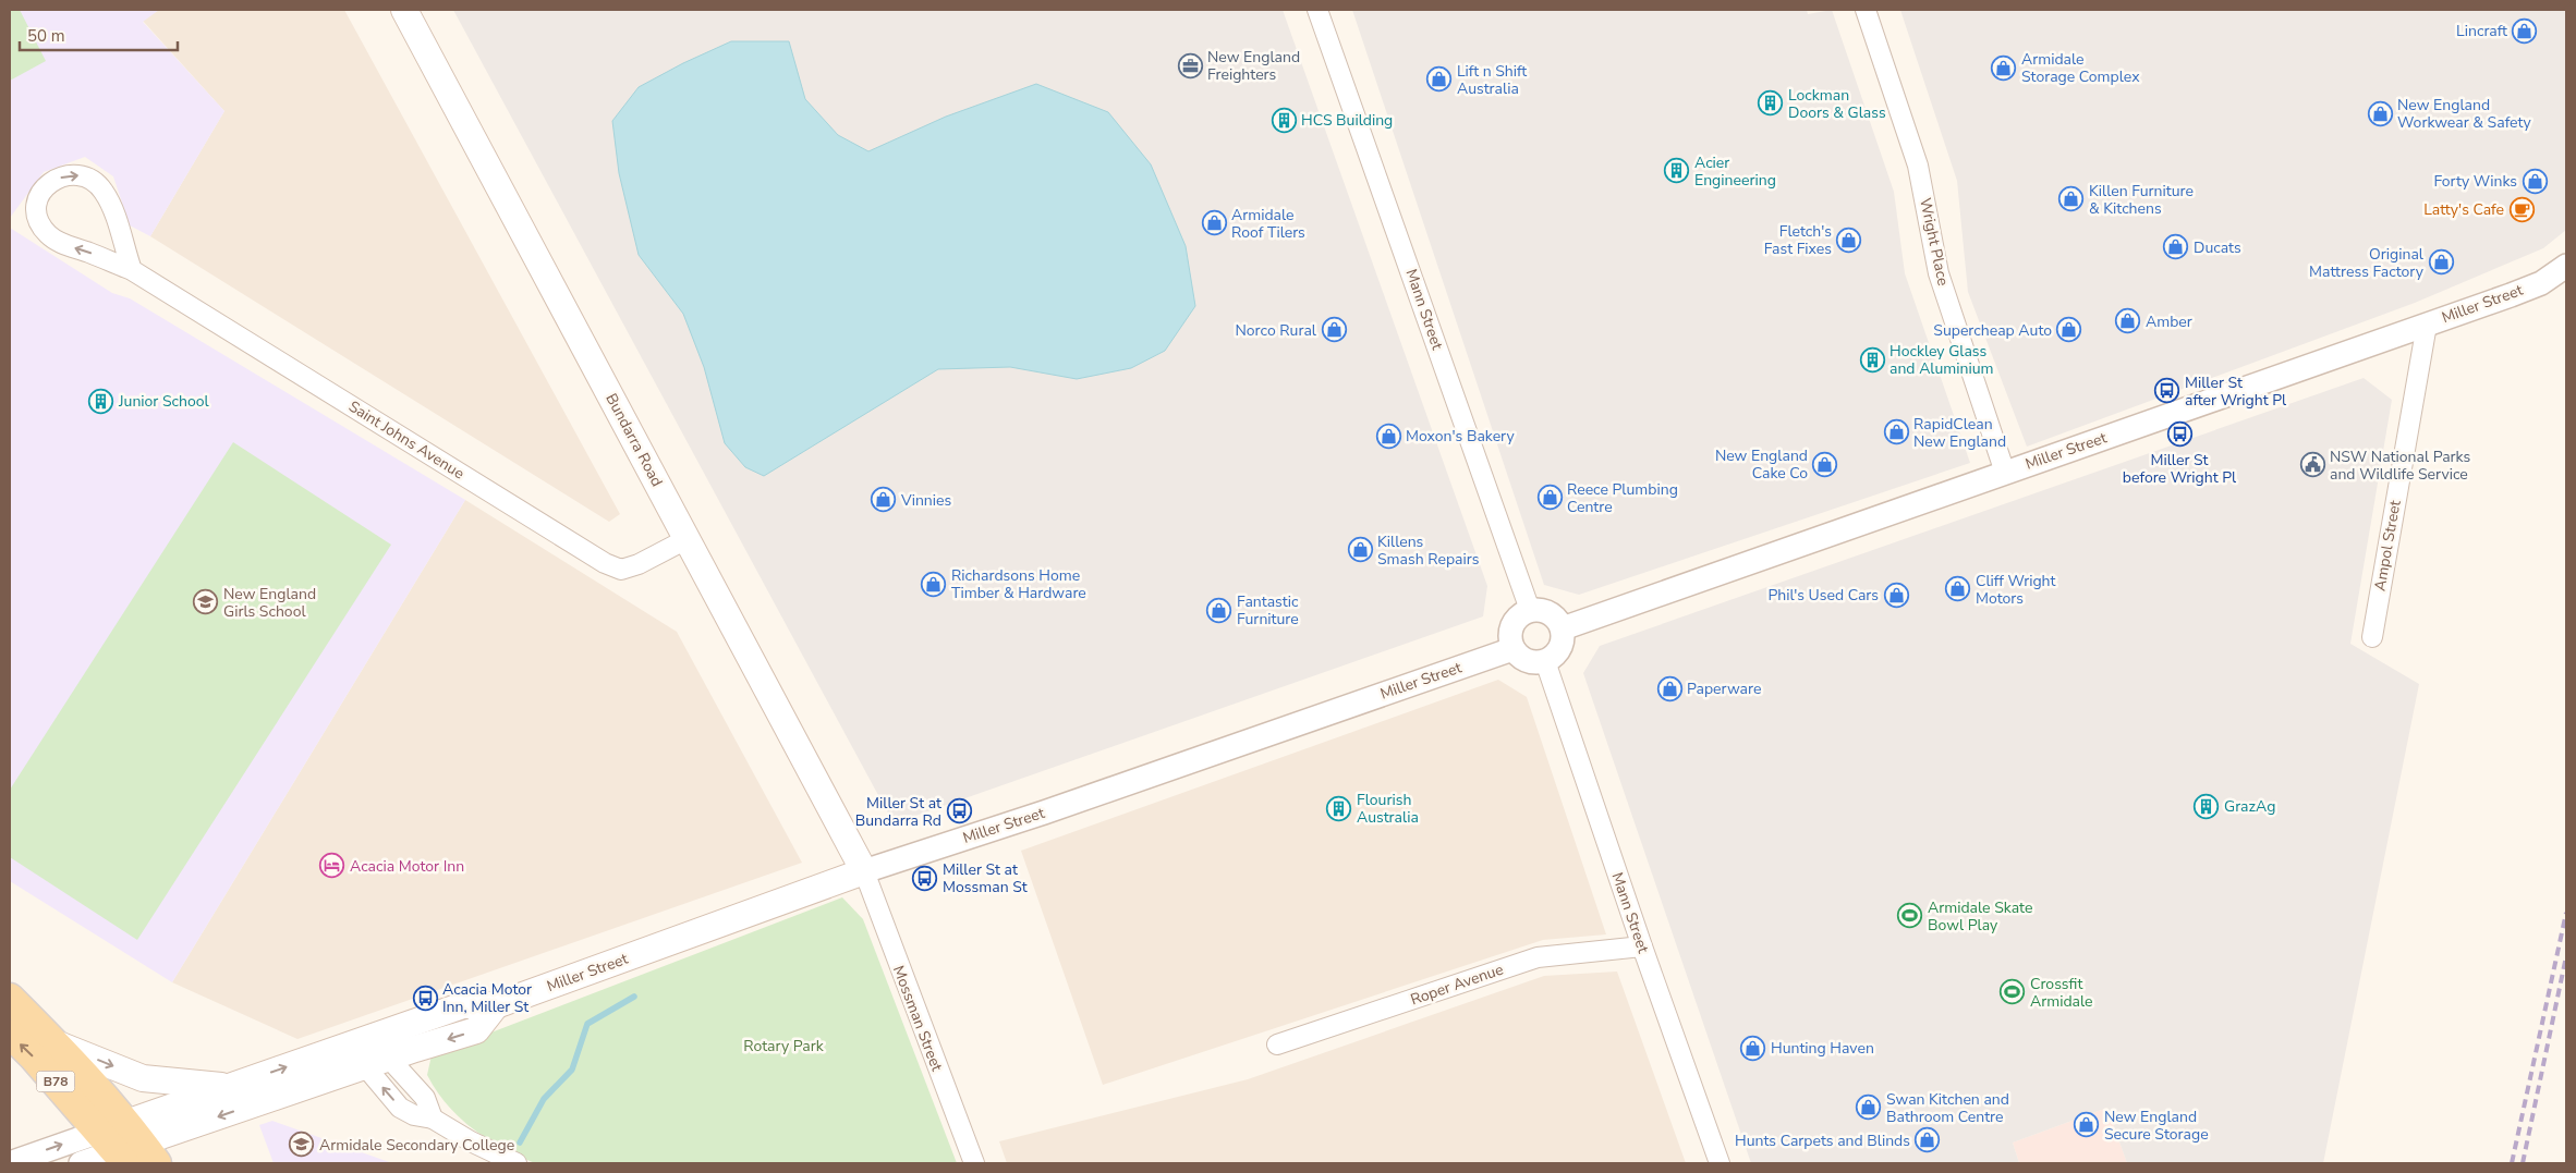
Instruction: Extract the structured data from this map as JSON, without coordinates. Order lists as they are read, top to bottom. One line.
{"streets":{"main road":["Miller Street","Bundarra Road","B78"],"street":["Wright Place","Mann Street","Saint Johns Avenue","Ampol Street","Roper Avenue","Mossman Street"]},"crossings":[["Wright Place","Miller Street"],["Miller Street","Mann Street"],["Miller Street","Bundarra Road"],["Miller Street","Ampol Street"],["Miller Street","Mossman Street"],["Miller Street","B78"],["Mann Street","Roper Avenue"],["Saint Johns Avenue","Bundarra Road"],["Bundarra Road","Mossman Street"]],"parks":["Rotary Park"],"places":{"shop":["Lincraft","Armidale Storage Complex","Lift n Shift Australia","New England Workwear & Safety","Forty Winks","Killen Furniture & Kitchens","Armidale Roof Tilers","Fletch's Fast Fixes","Ducats","Original Mattress Factory","Amber","Norco Rural","Supercheap Auto","RapidClean New England","Moxon's Bakery","New England Cake Co","Reece Plumbing Centre","Vinnies","Killens Smash Repairs","Richardsons Home Timber & Hardware","Cliff Wright Motors","Phil's Used Cars","Fantastic Furniture","Paperware","Hunting Haven","Swan Kitchen and Bathroom Centre","New England Secure Storage","Hunts Carpets and Blinds"],"office":["New England Freighters"],"building":["Lockman Doors & Glass","HCS Building","Acier Engineering","Hockley Glass and Aluminium","Junior School","GrazAg","Flourish Australia"],"cafe":["Latty's Cafe"],"bus stop":["Miller St after Wright Pl","Miller St before Wright Pl","Miller St at Bundarra Rd","Miller St at Mossman St","Acacia Motor Inn, Miller St"],"public building":["NSW National Parks and Wildlife Service"],"school or university":["New England Girls School","Armidale Secondary College"],"hotel":["Acacia Motor Inn"],"sports":["Armidale Skate Bowl Play","Crossfit Armidale"]},"scale_bar":"50 m"}
